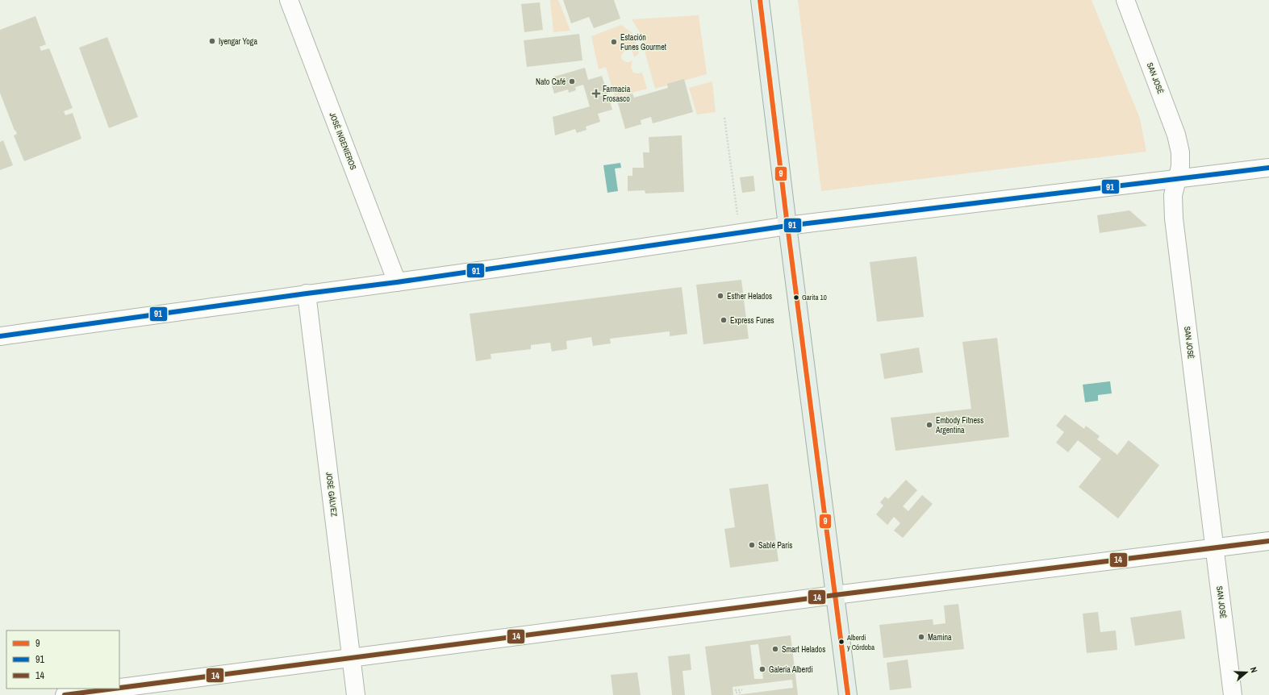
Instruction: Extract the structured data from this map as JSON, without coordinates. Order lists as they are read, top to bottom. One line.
{"streets":{"street":["SAN JOSÉ","JOSÉ INGENIEROS","JOSÉ GÁLVEZ"]},"places":{"other":["Iyengar Yoga","Estación Funes Gourmet","Nato Café","Esther Helados","Garita 10","Express Funes","Embody Fitness Argentina","Sablé París","Mamina","Alberdi y Córdoba","Smart Helados","Galería Alberdi"],"health":["Farmacia Frosasco"]},"lines":["transit line 9","transit line 91","transit line 14"],"legend":["9","91","14"],"north":"right"}
